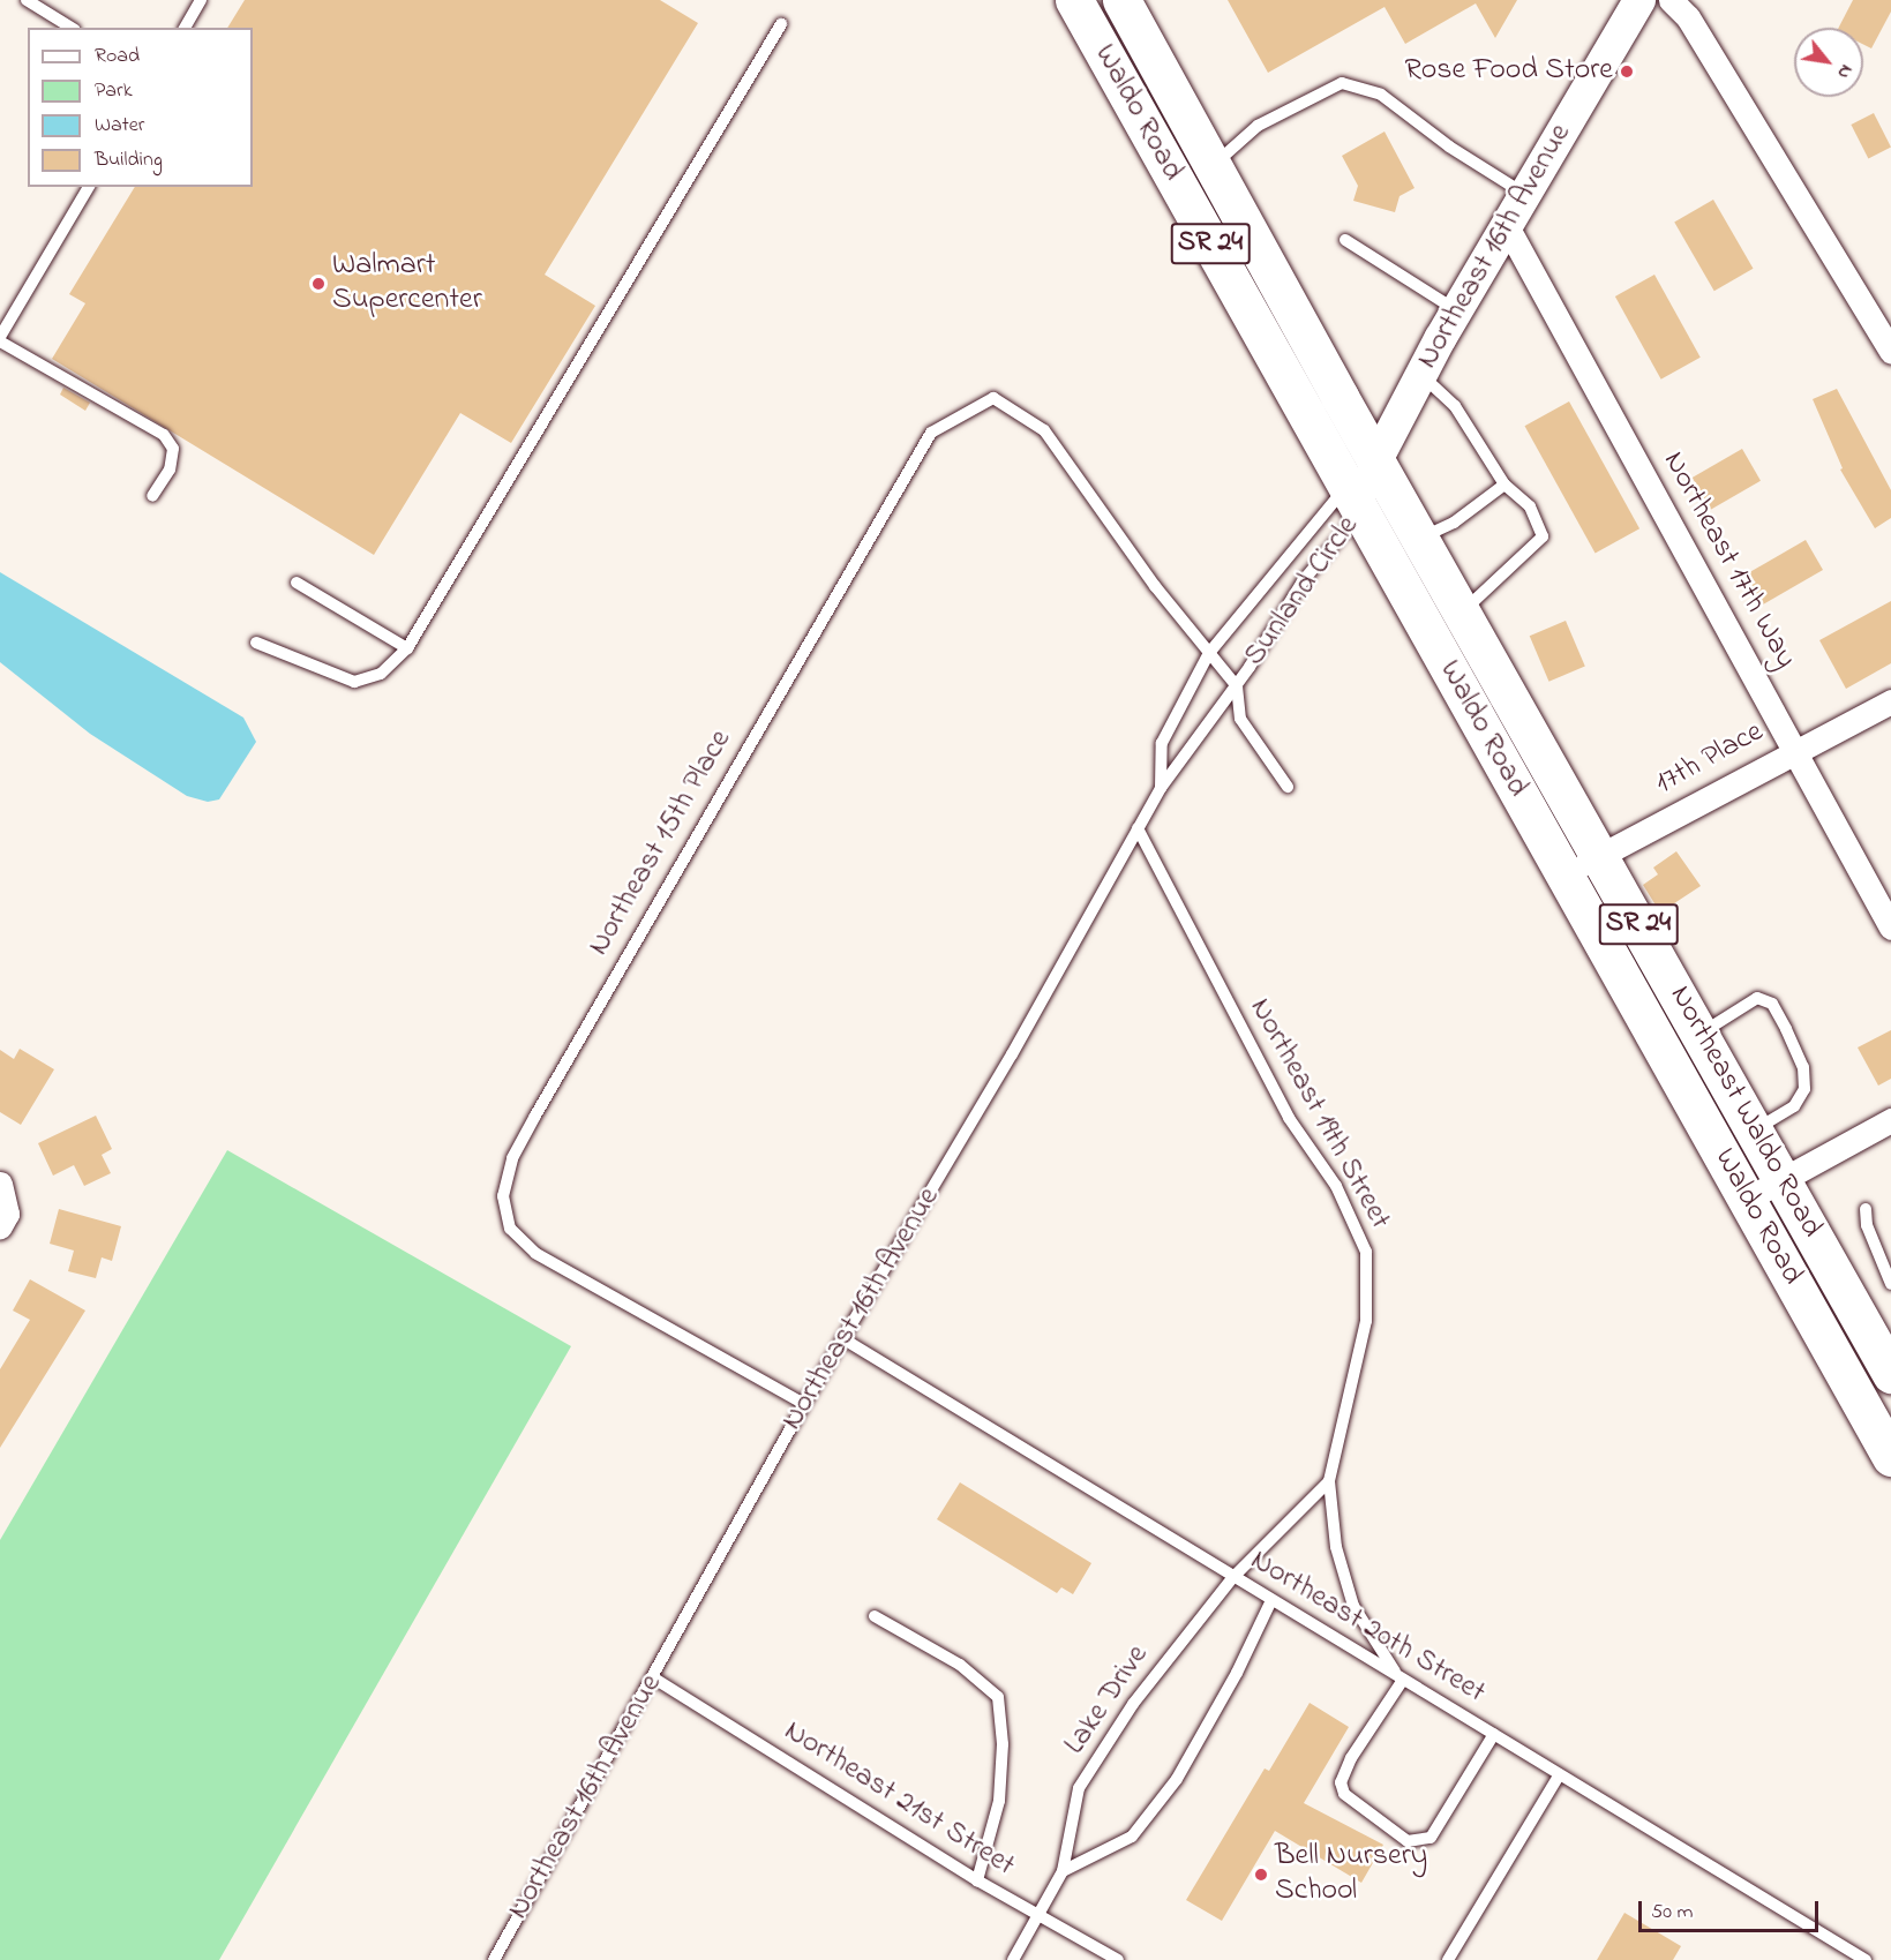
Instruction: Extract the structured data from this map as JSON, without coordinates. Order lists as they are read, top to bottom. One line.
{"streets":{"highway":["Waldo Road","SR 24","Northeast Waldo Road"],"street":["Northeast 16th Avenue","Northeast 17th Way","Sunland Circle","17th Place"],"lane":["Northeast 15th Place","Northeast 19th Street","Northeast 20th Street","Lake Drive","Northeast 21st Street"]},"crossings":[["Waldo Road","Northeast 16th Avenue"],["Waldo Road","Sunland Circle"],["Waldo Road","17th Place"],["Waldo Road","Northeast Waldo Road"],["Northeast 16th Avenue","Northeast 17th Way"],["Northeast 16th Avenue","Sunland Circle"],["Northeast 16th Avenue","Northeast 15th Place"],["Northeast 16th Avenue","Northeast 19th Street"],["Northeast 16th Avenue","Northeast 20th Street"],["Northeast 16th Avenue","Northeast 21st Street"],["Northeast 17th Way","17th Place"],["Sunland Circle","Northeast 15th Place"],["17th Place","Northeast Waldo Road"],["Northeast 19th Street","Northeast 20th Street"],["Northeast 19th Street","Lake Drive"],["Northeast 20th Street","Lake Drive"],["Lake Drive","Northeast 21st Street"]],"places":["Rose Food Store","Walmart Supercenter","Bell Nursery School"],"legend":["Road","Park","Water","Building"],"scale_bar":"50 m","north":"bottom right"}
